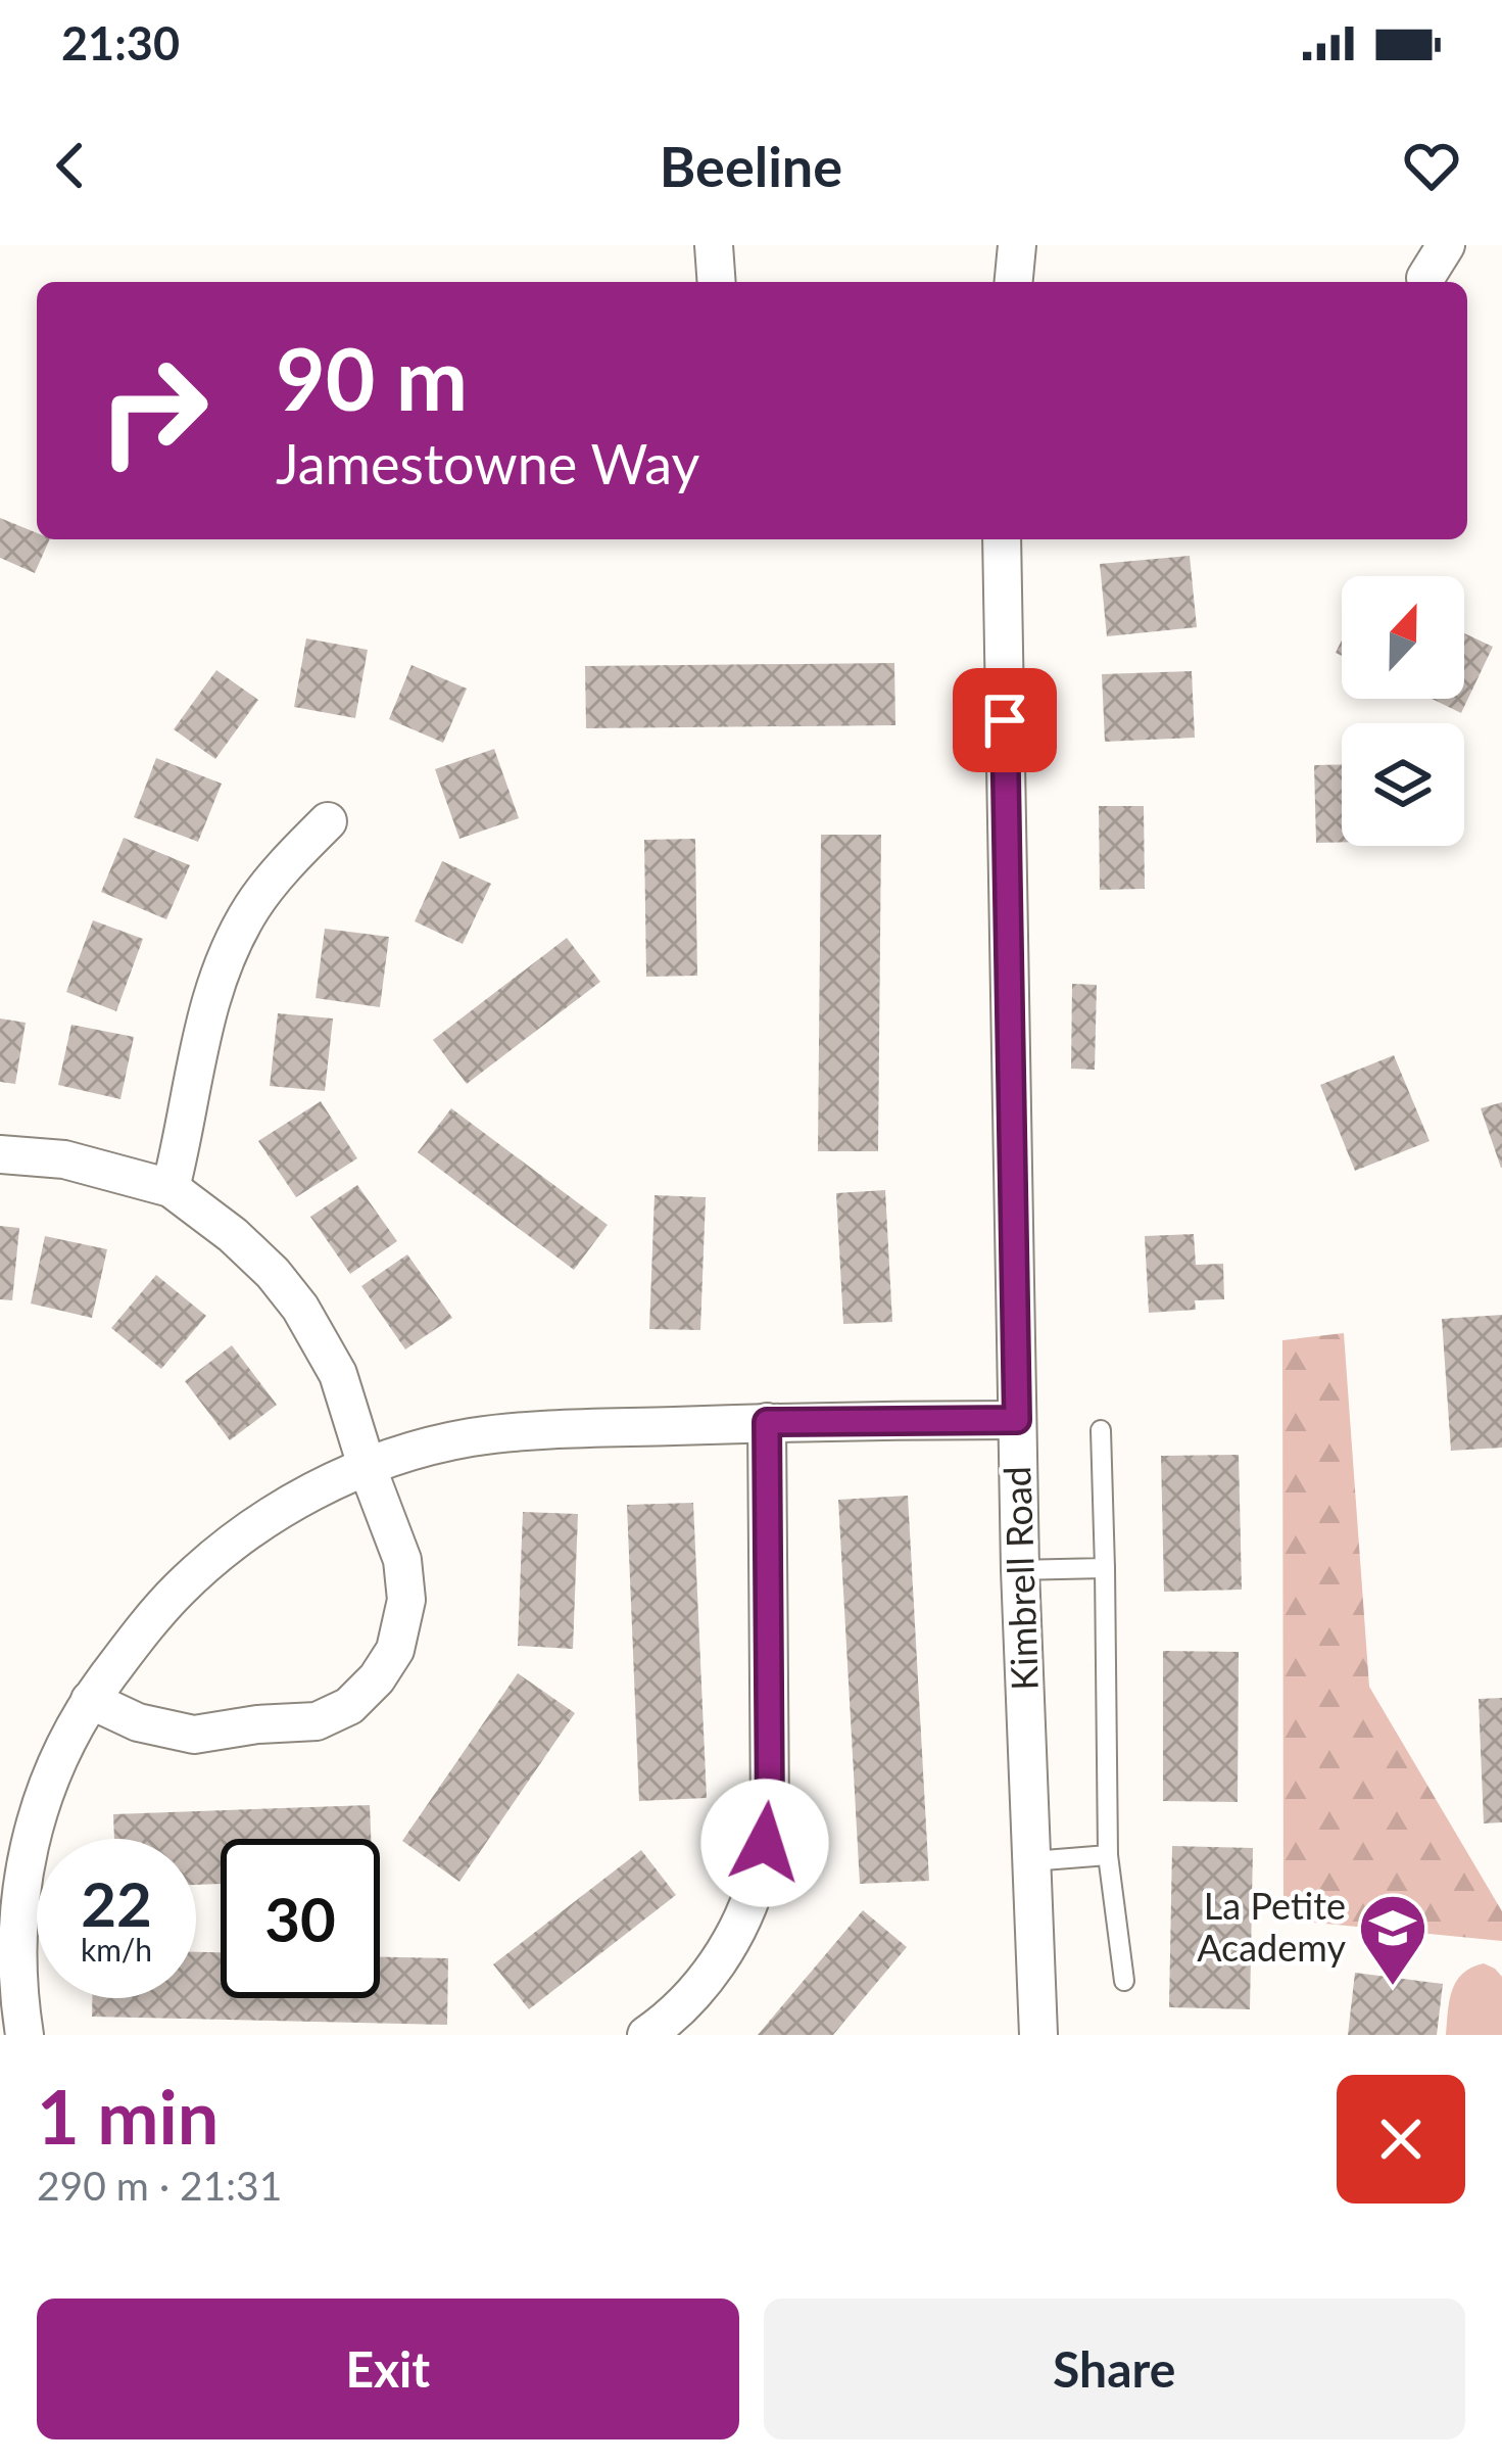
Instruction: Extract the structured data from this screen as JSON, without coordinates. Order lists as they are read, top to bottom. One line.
{"streets":{"street":["Kimbrell Road"]},"places":{"school or university":["La Petite Academy"]},"north":"top","page":{"status":"21:30","header":"Beeline","turn":["90 m","Jamestowne Way"],"speed":"22 km/h","limit":"30","heading":["1 min","290 m · 21:31"],"buttons":["Exit","Share"]}}
